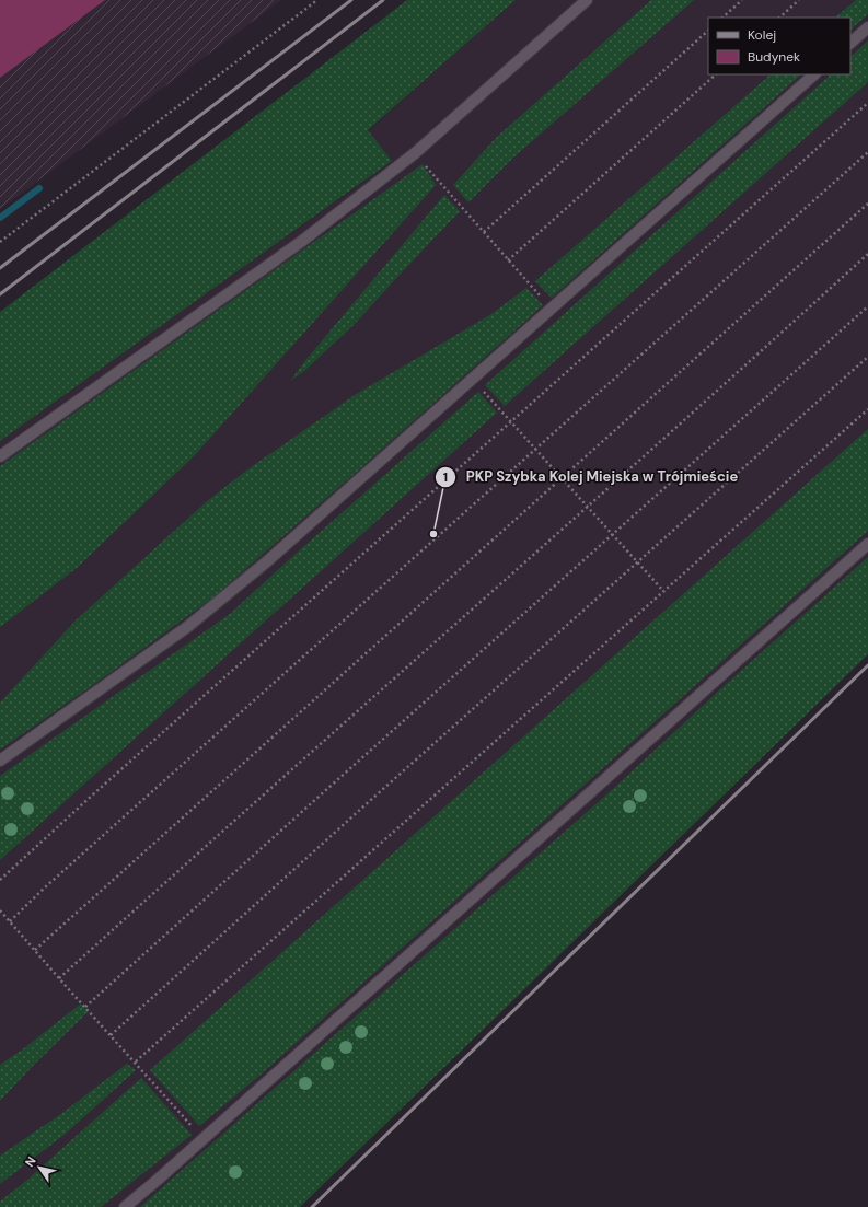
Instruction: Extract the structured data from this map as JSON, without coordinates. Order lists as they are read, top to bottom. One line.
{"places":["PKP Szybka Kolej Miejska w Trójmieście"],"legend":["Kolej","Budynek"],"north":"top left"}
